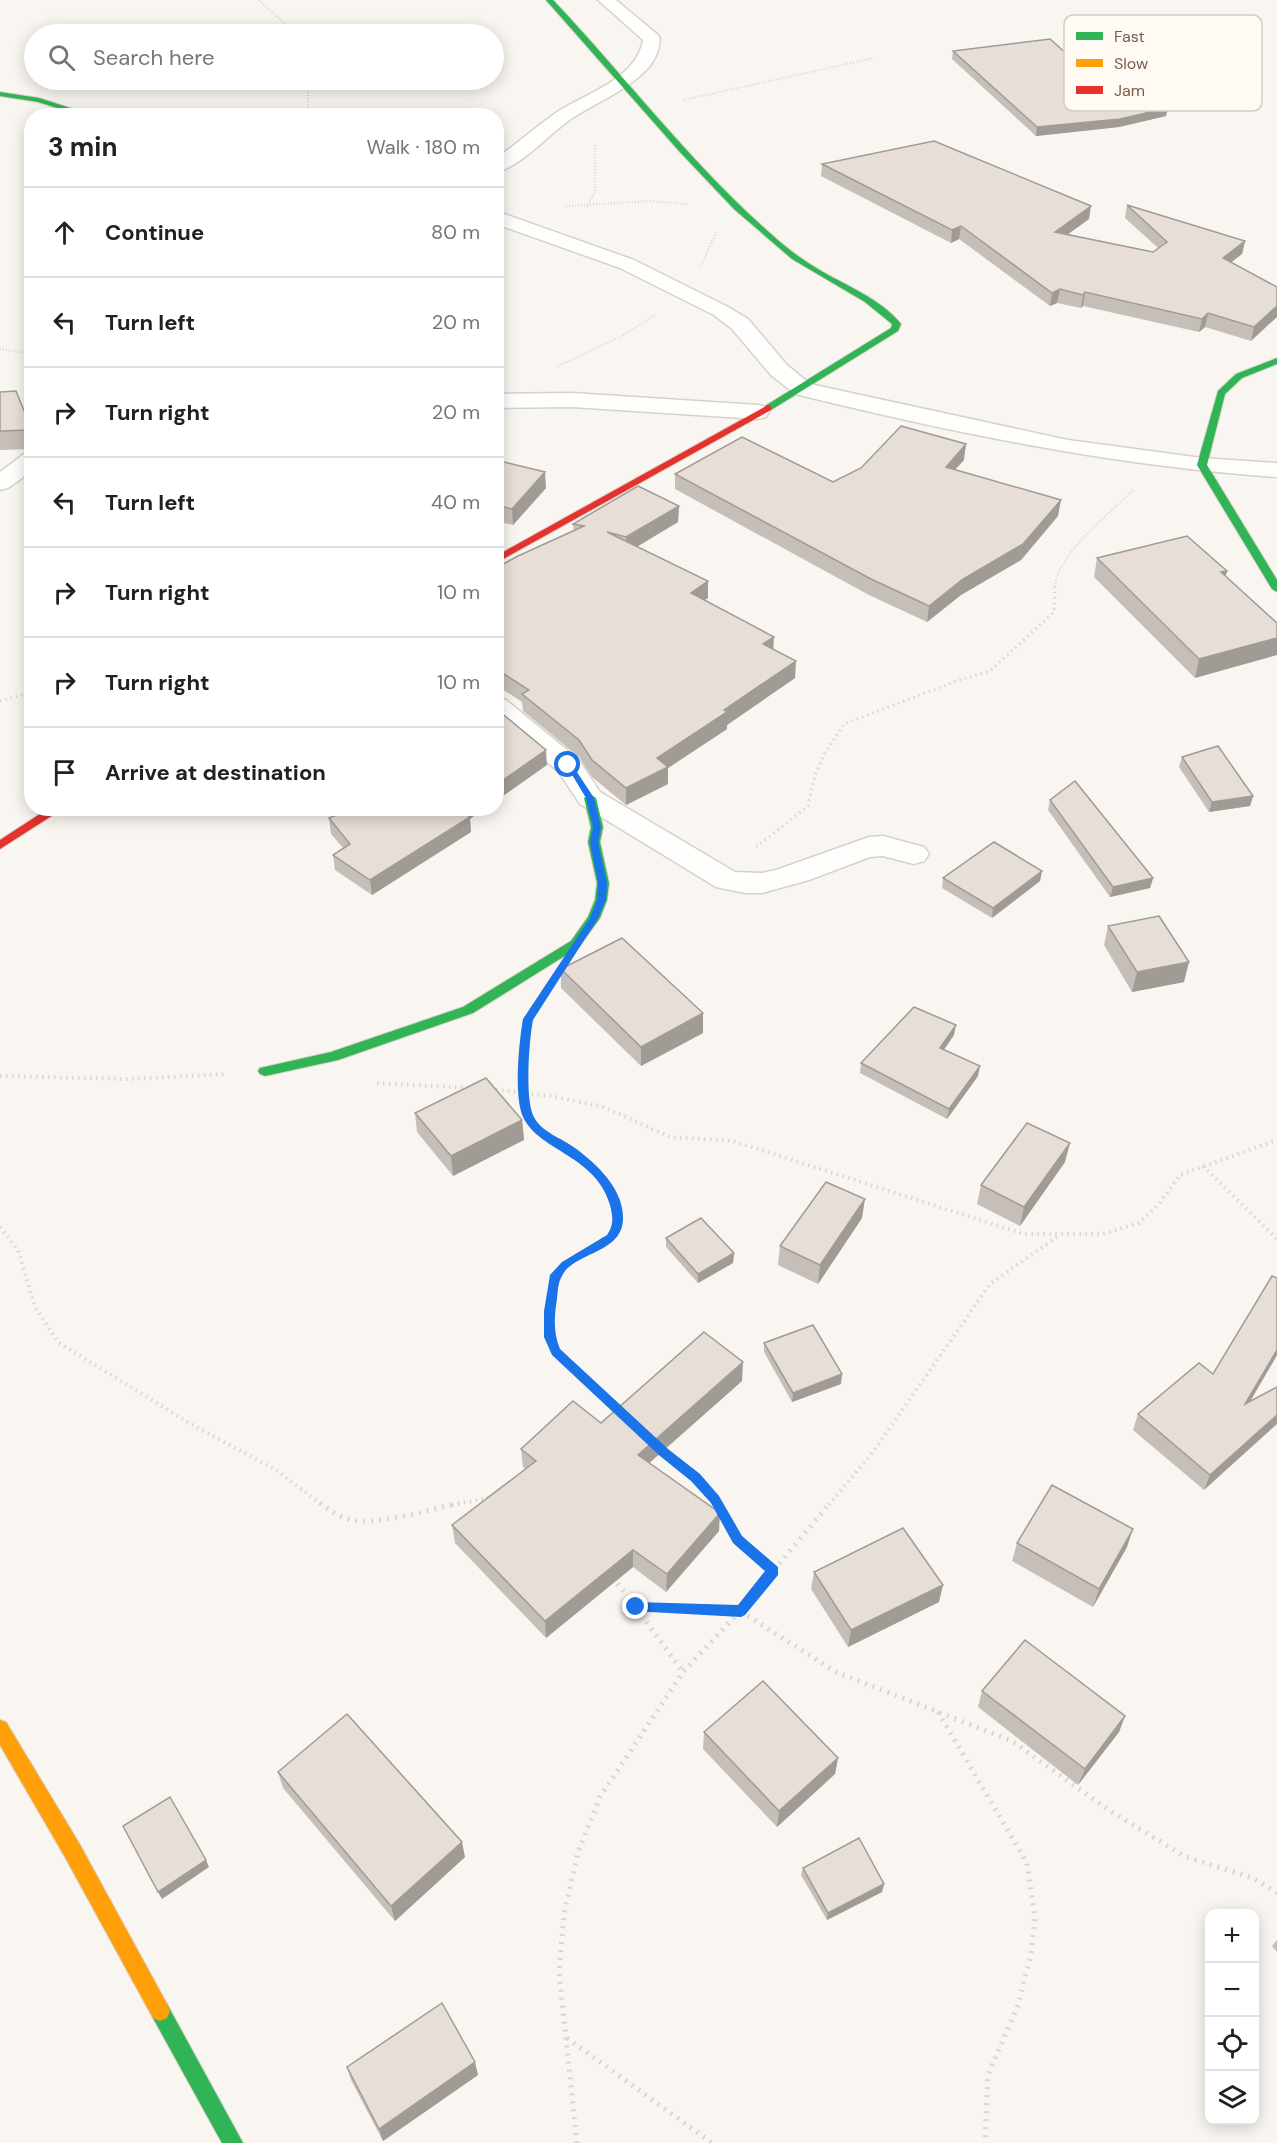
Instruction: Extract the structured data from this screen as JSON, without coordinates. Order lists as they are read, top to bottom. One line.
{"legend":["Fast","Slow","Jam"],"page":{"search":"Search here","heading":["3 min","Walk · 180 m"],"list":[["Continue","80 m"],["Turn left","20 m"],["Turn right","20 m"],["Turn left","40 m"],["Turn right","10 m"],["Turn right","10 m"],"Arrive at destination"],"map_buttons":["+","−"]}}
